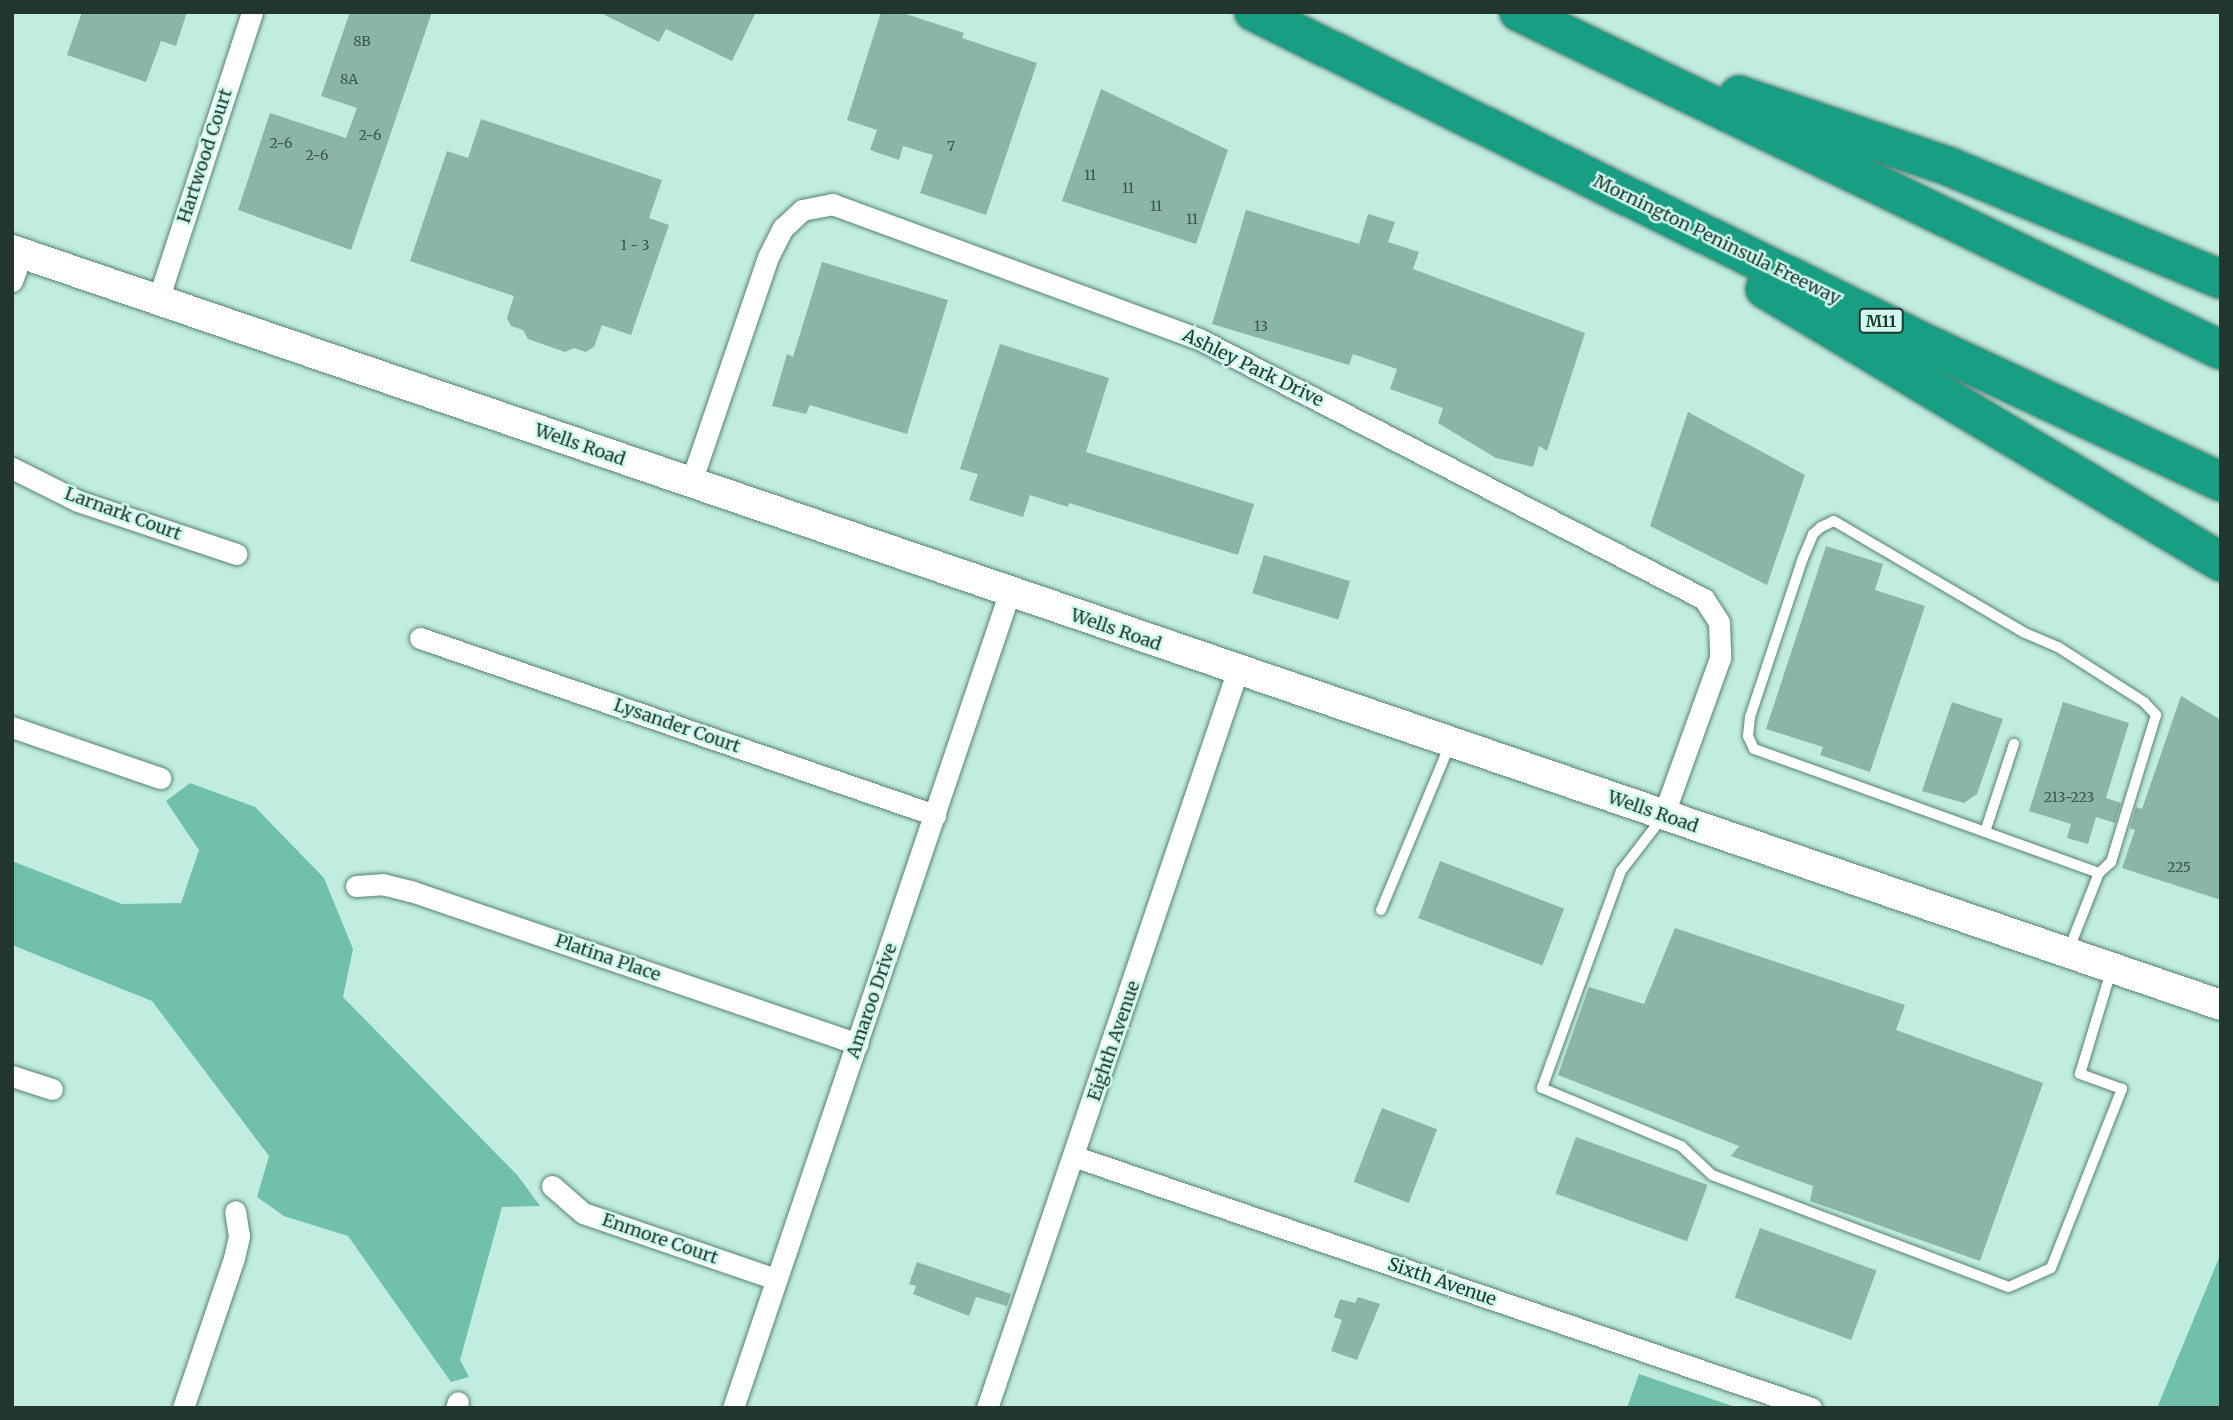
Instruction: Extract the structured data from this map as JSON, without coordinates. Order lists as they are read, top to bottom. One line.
{"streets":{"highway":["Mornington Peninsula Freeway","M11"],"main road":["Wells Road"],"street":["Hartwood Court","Ashley Park Drive","Larnark Court","Lysander Court","Platina Place","Amaroo Drive","Eighth Avenue","Enmore Court","Sixth Avenue"]},"crossings":[["Hartwood Court","Wells Road"],["Ashley Park Drive","Wells Road"],["Wells Road","Amaroo Drive"],["Wells Road","Eighth Avenue"],["Lysander Court","Amaroo Drive"],["Platina Place","Amaroo Drive"],["Amaroo Drive","Enmore Court"],["Eighth Avenue","Sixth Avenue"]],"house_numbers":["8B","8A","2-6","2-6","7","2-6","11","11","11","11","1 - 3","13","213-223","225"]}
